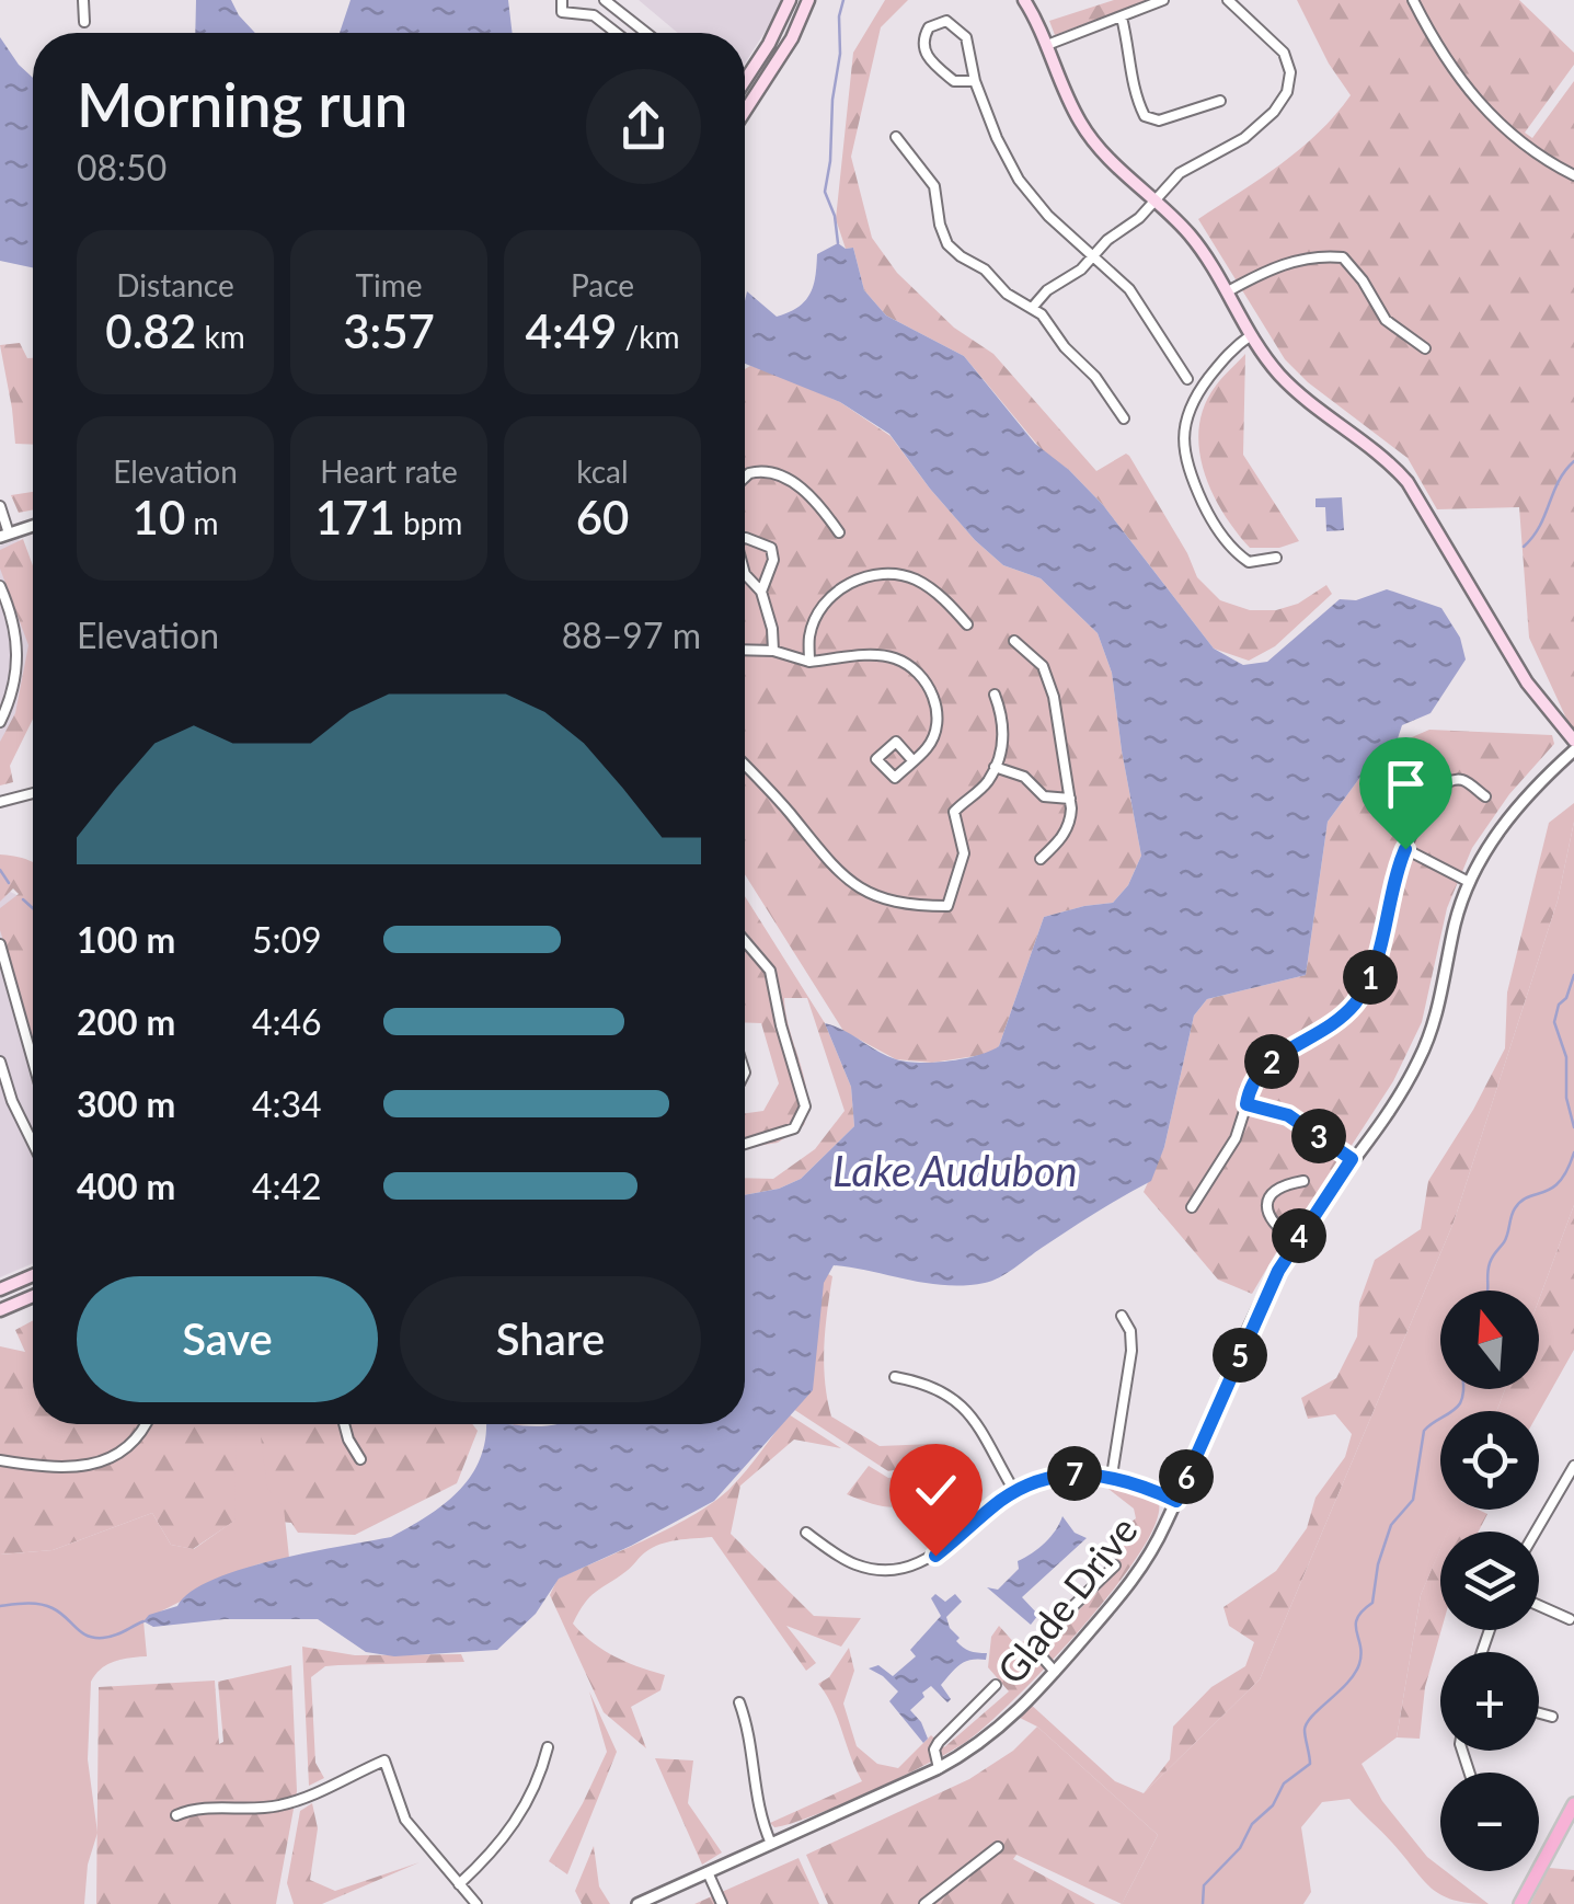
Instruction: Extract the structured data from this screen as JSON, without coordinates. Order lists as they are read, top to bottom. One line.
{"streets":{"street":["Glade Drive"]},"water":["Lake Audubon"],"north":"top","page":{"heading":["Morning run","08:50"],"stats":[["Distance","0.82 km"],["Time","3:57"],["Pace","4:49 /km"],["Elevation","10 m"],["Heart rate","171 bpm"],["kcal","60"]],"chart":["Elevation","88–97 m"],"list":[{"name":"100 m","note":"5:09"},{"name":"200 m","note":"4:46"},{"name":"300 m","note":"4:34"},{"name":"400 m","note":"4:42"}],"pins":["1","2","3","4","5","7","6"],"buttons":["Save","Share"],"map_buttons":["+","−"]}}
